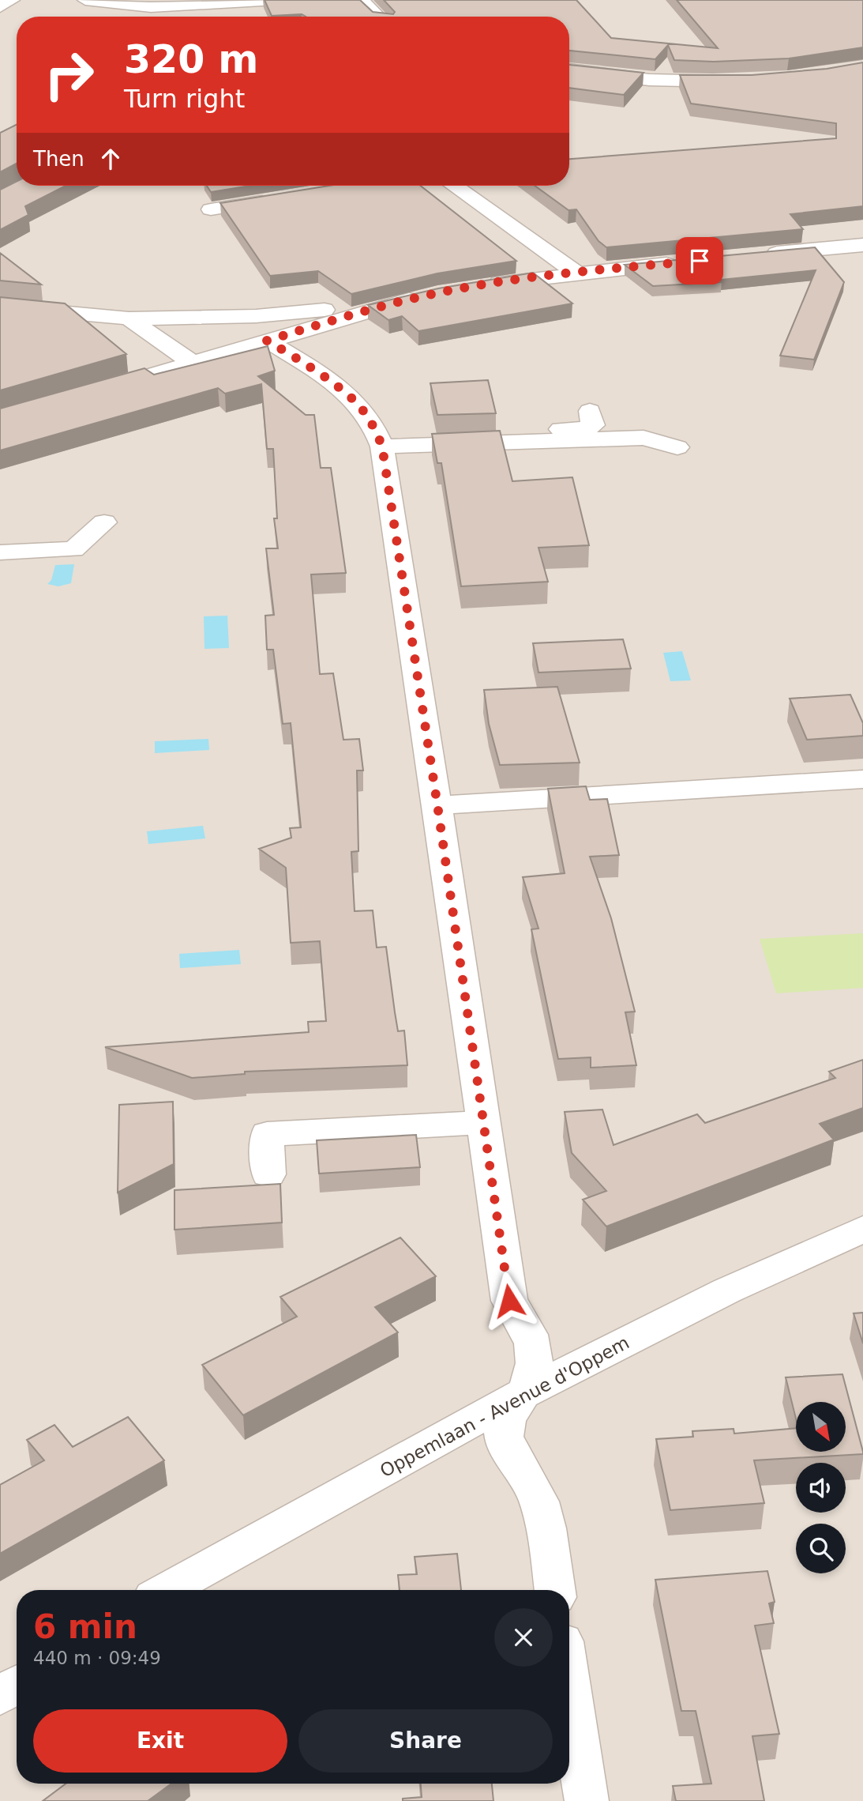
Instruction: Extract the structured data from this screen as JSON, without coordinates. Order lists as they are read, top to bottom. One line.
{"streets":{"street":["Oppemlaan - Avenue d'Oppem"]},"north":"bottom right","page":{"turn":["320 m","Turn right"],"then":"Then","heading":["6 min","440 m · 09:49"],"buttons":["Exit","Share"]}}
